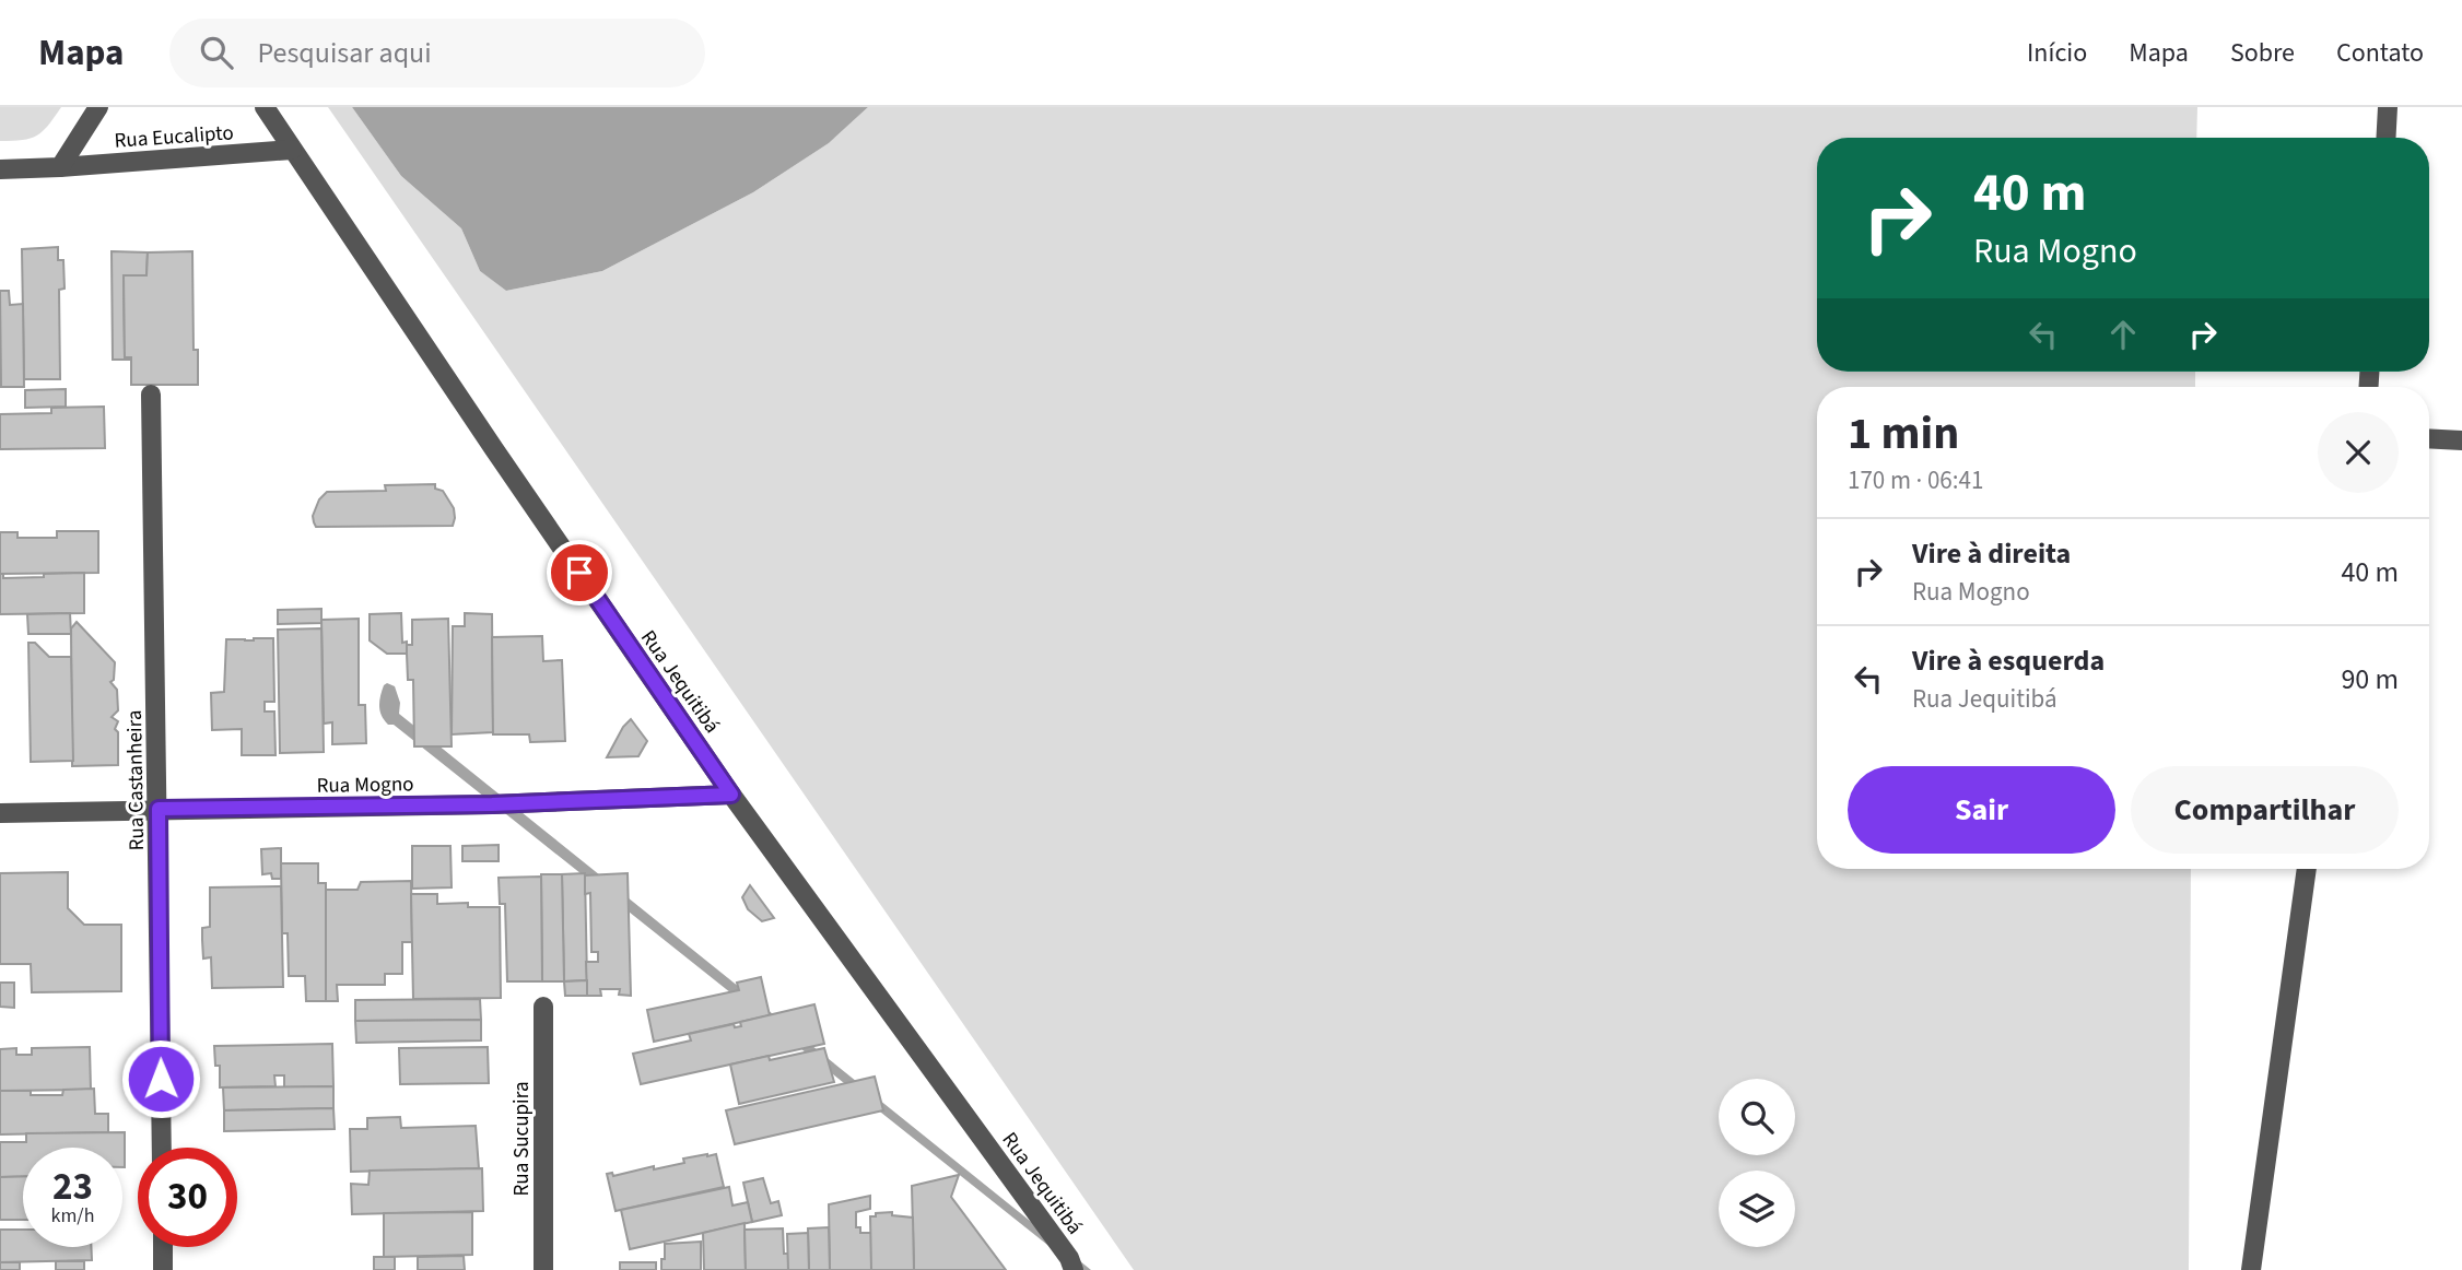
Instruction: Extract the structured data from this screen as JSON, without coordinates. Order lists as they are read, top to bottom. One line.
{"streets":{"street":["Rua Eucalipto","Rua Jequitibá","Rua Castanheira","Rua Mogno","Rua Sucupira"]},"crossings":[["Rua Eucalipto","Rua Jequitibá"],["Rua Jequitibá","Rua Mogno"],["Rua Castanheira","Rua Mogno"]],"page":{"header":"Mapa","search":"Pesquisar aqui","nav":["Início","Mapa","Sobre","Contato"],"turn":["40 m","Rua Mogno"],"heading":["1 min","170 m · 06:41"],"list":[{"name":"Vire à direita","note":"Rua Mogno","value":"40 m"},{"name":"Vire à esquerda","note":"Rua Jequitibá","value":"90 m"}],"buttons":["Sair","Compartilhar"],"speed":"23 km/h","limit":"30"}}
